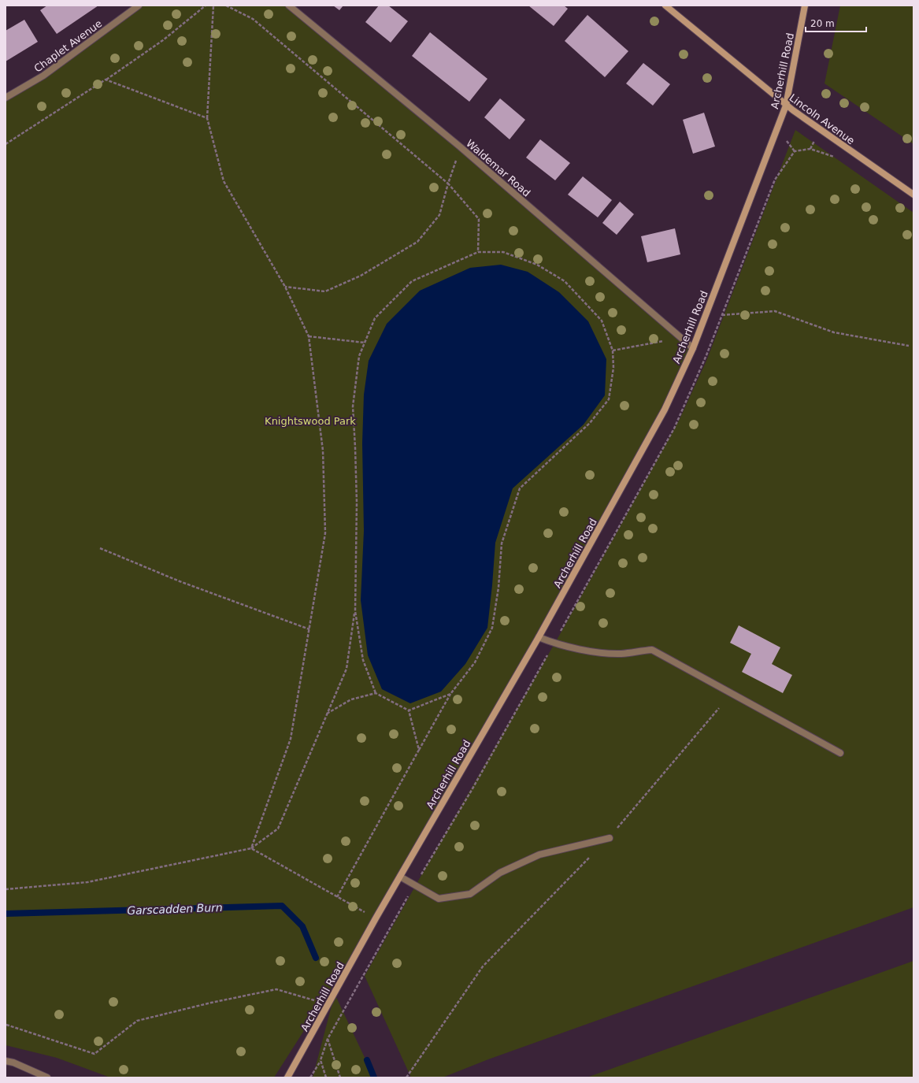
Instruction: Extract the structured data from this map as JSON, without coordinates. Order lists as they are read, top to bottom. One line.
{"streets":{"street":["Chaplet Avenue","Archerhill Road","Lincoln Avenue","Waldemar Road"]},"crossings":[["Archerhill Road","Lincoln Avenue"],["Archerhill Road","Waldemar Road"]],"water":["Garscadden Burn"],"parks":["Knightswood Park"],"scale_bar":"20 m"}
